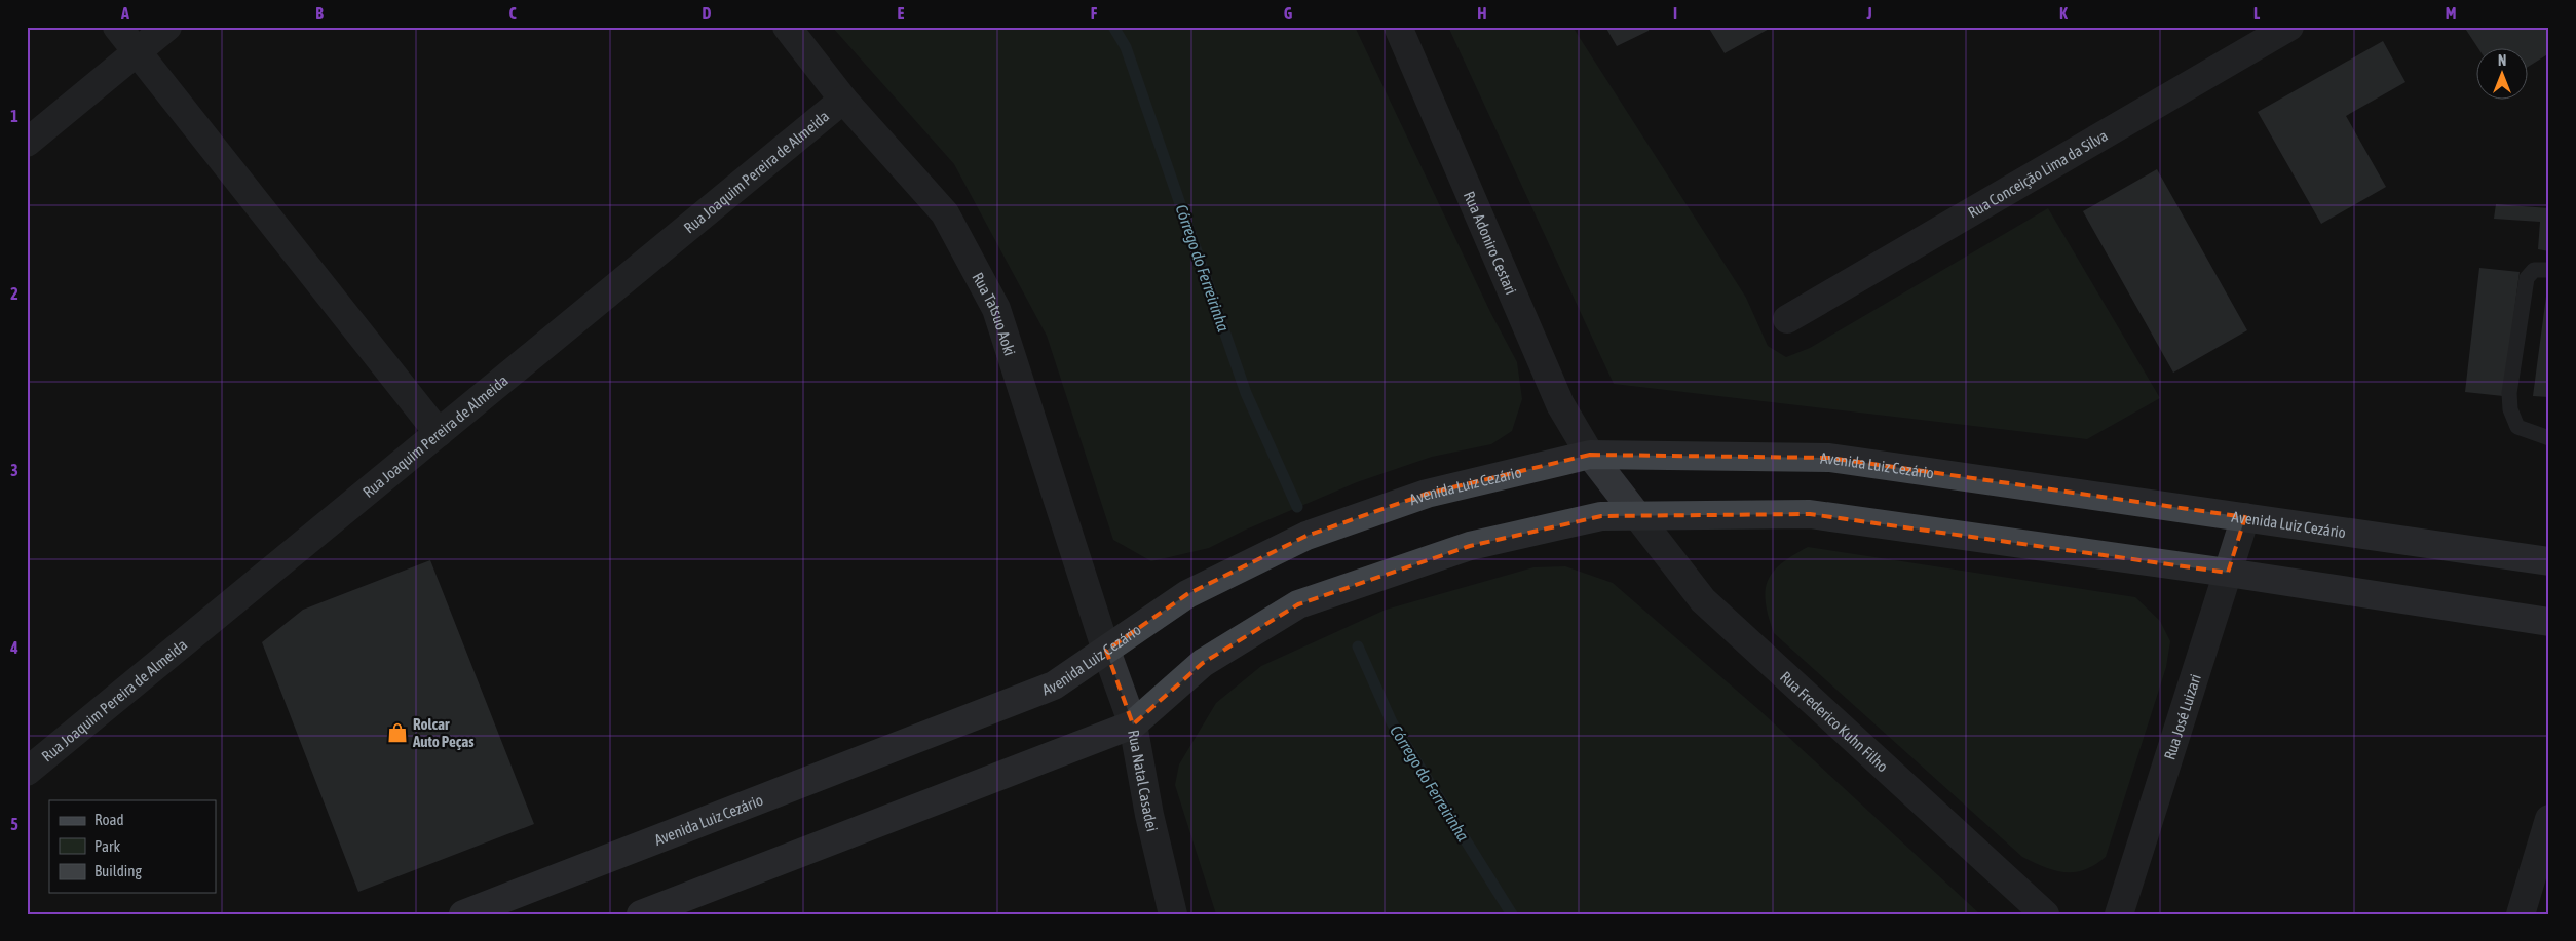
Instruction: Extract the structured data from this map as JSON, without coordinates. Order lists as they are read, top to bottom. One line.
{"streets":{"street":["Rua Joaquim Pereira de Almeida","Rua Conceição Lima da Silva","Rua Adoniro Cestari","Rua Tatsuo Aoki","Avenida Luiz Cezário","Rua José Luizari","Rua Frederico Kuhn Filho","Rua Natal Casadei"]},"crossings":[["Rua Joaquim Pereira de Almeida","Rua Tatsuo Aoki"],["Rua Adoniro Cestari","Avenida Luiz Cezário"],["Rua Adoniro Cestari","Rua Frederico Kuhn Filho"],["Rua Tatsuo Aoki","Avenida Luiz Cezário"],["Rua Tatsuo Aoki","Rua Natal Casadei"],["Avenida Luiz Cezário","Rua José Luizari"],["Avenida Luiz Cezário","Rua Natal Casadei"]],"water":["Córrego do Ferreirinha"],"places":{"shop":["Rolcar Auto Peças"]},"legend":["Road","Park","Building"],"north":"top","grid":{"columns":["A","B","C","D","E","F","G","H","I","J","K","L","M"],"rows":["1","2","3","4","5"]}}
